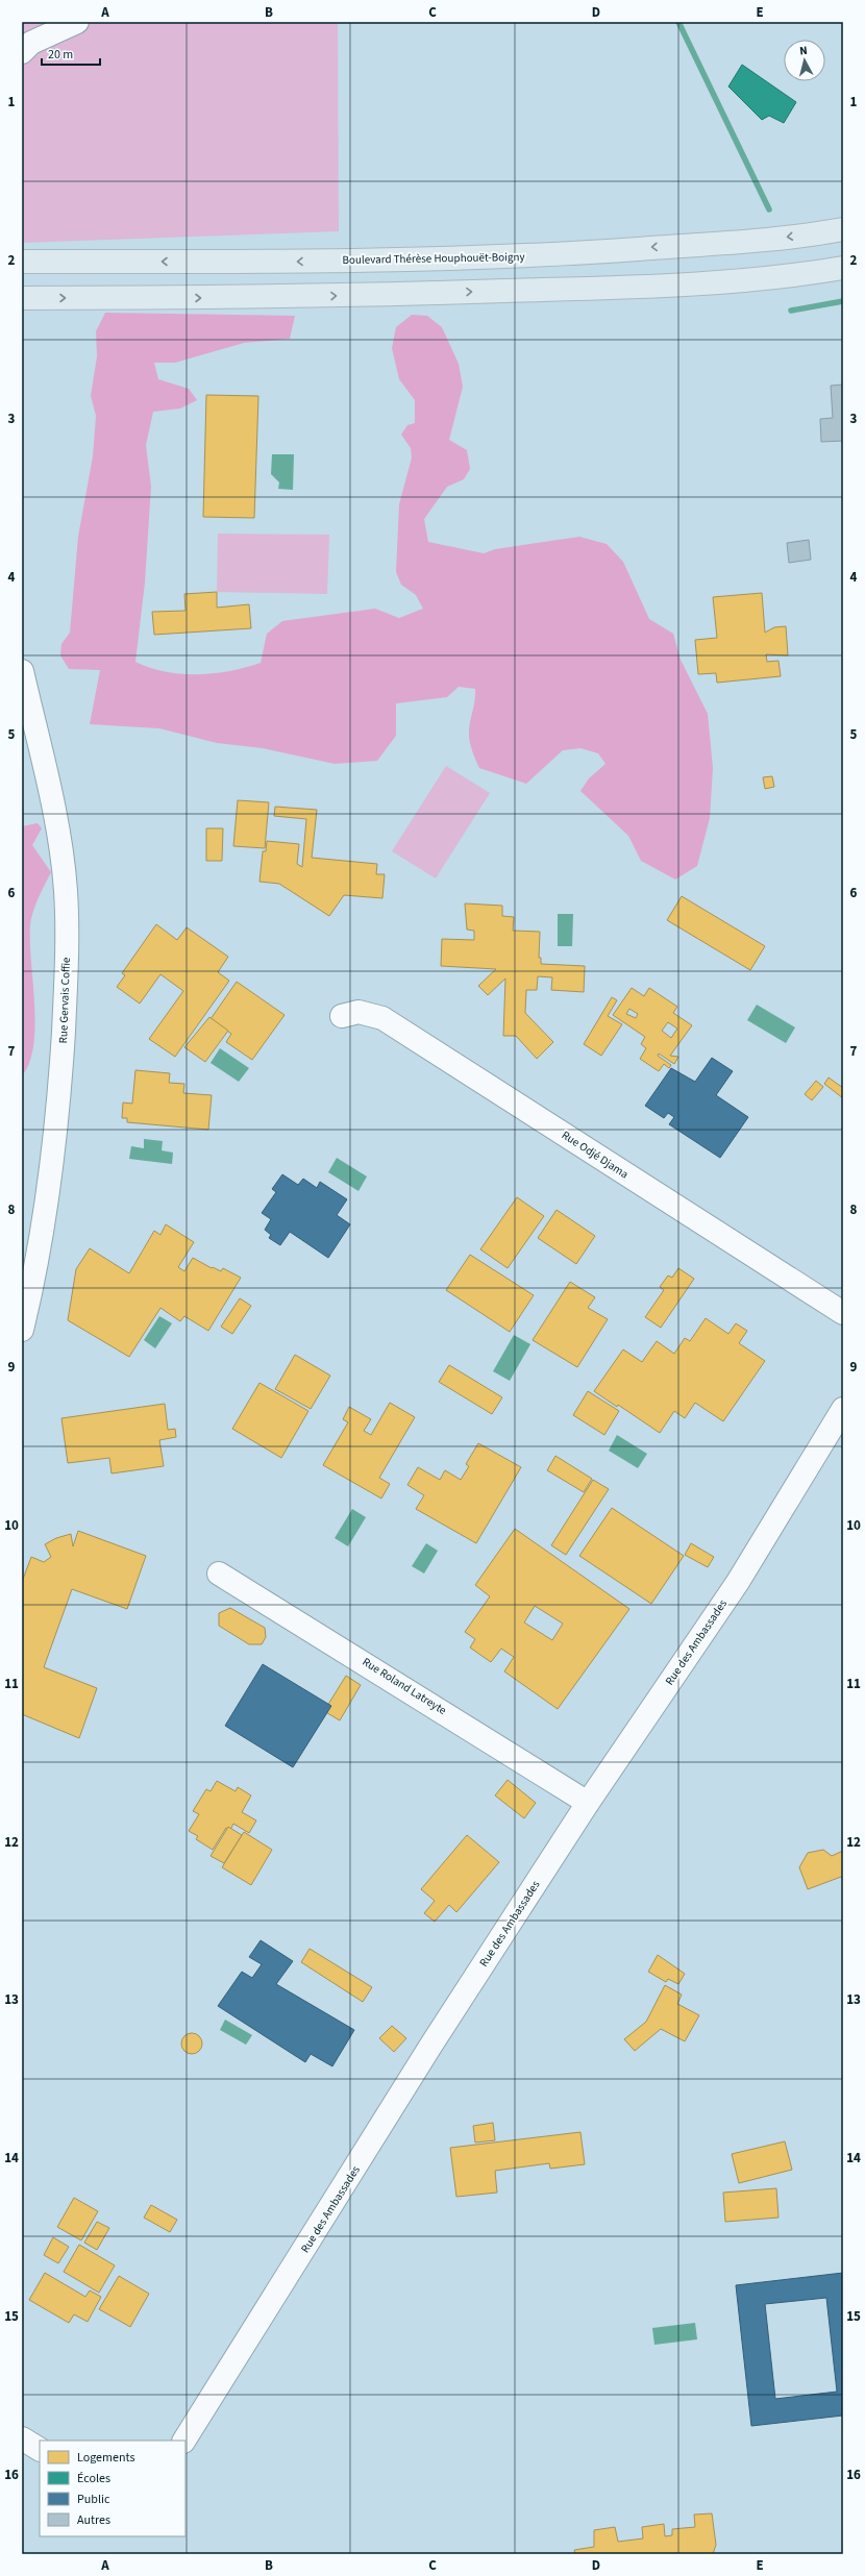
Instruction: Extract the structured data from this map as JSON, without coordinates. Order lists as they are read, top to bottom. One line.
{"streets":{"main road":["Boulevard Thérèse Houphouët-Boigny"],"street":["Rue Gervais Coffie","Rue Odjé Djama","Rue des Ambassades","Rue Roland Latreyte"]},"crossings":[["Rue des Ambassades","Rue Roland Latreyte"]],"legend":["Logements","Écoles","Public","Autres"],"scale_bar":"20 m","north":"top","grid":{"columns":["A","B","C","D","E"],"rows":["1","2","3","4","5","6","7","8","9","10","11","12","13","14","15","16"]}}
